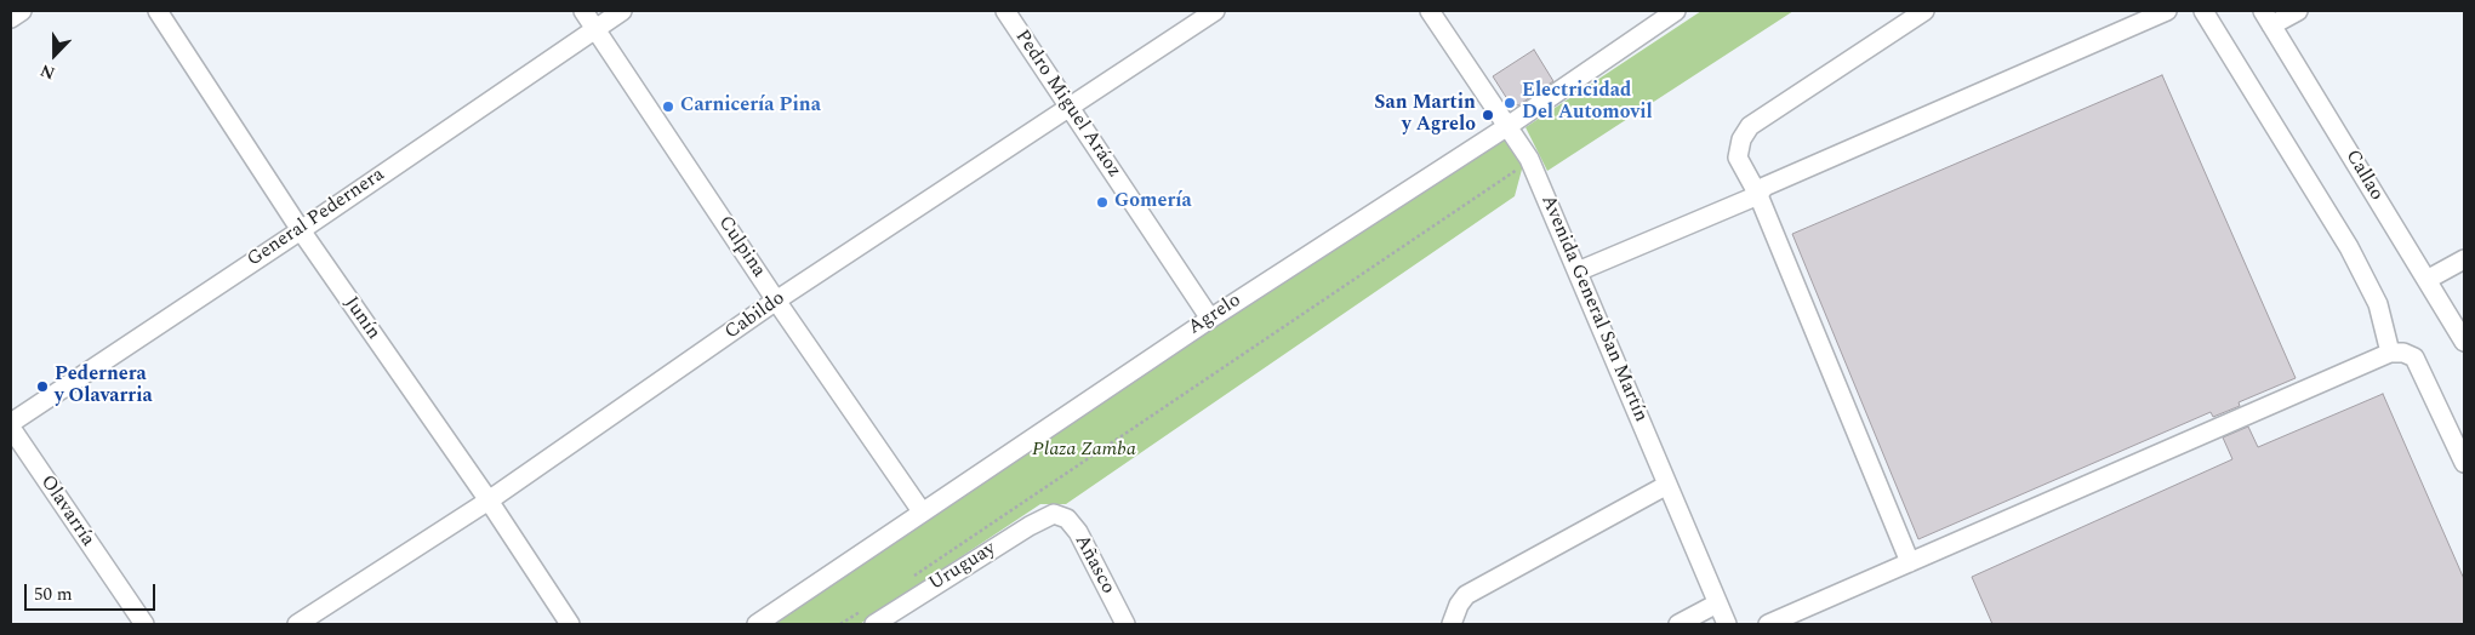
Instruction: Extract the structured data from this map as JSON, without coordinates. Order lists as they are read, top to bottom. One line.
{"streets":{"street":["Pedro Miguel Aráoz","Callao","General Pedernera","Culpina","Avenida General San Martín","Agrelo","Cabildo","Junín","Olavarría","Añasco","Uruguay"]},"crossings":[["Pedro Miguel Aráoz","Agrelo"],["Pedro Miguel Aráoz","Cabildo"],["General Pedernera","Culpina"],["General Pedernera","Junín"],["General Pedernera","Olavarría"],["Culpina","Agrelo"],["Culpina","Cabildo"],["Avenida General San Martín","Agrelo"],["Cabildo","Junín"],["Añasco","Uruguay"]],"parks":["Plaza Zamba"],"places":["Electricidad Del Automovil","Carnicería Pina","San Martin y Agrelo","Gomería","Pedernera y Olavarria"],"scale_bar":"50 m","north":"bottom"}
